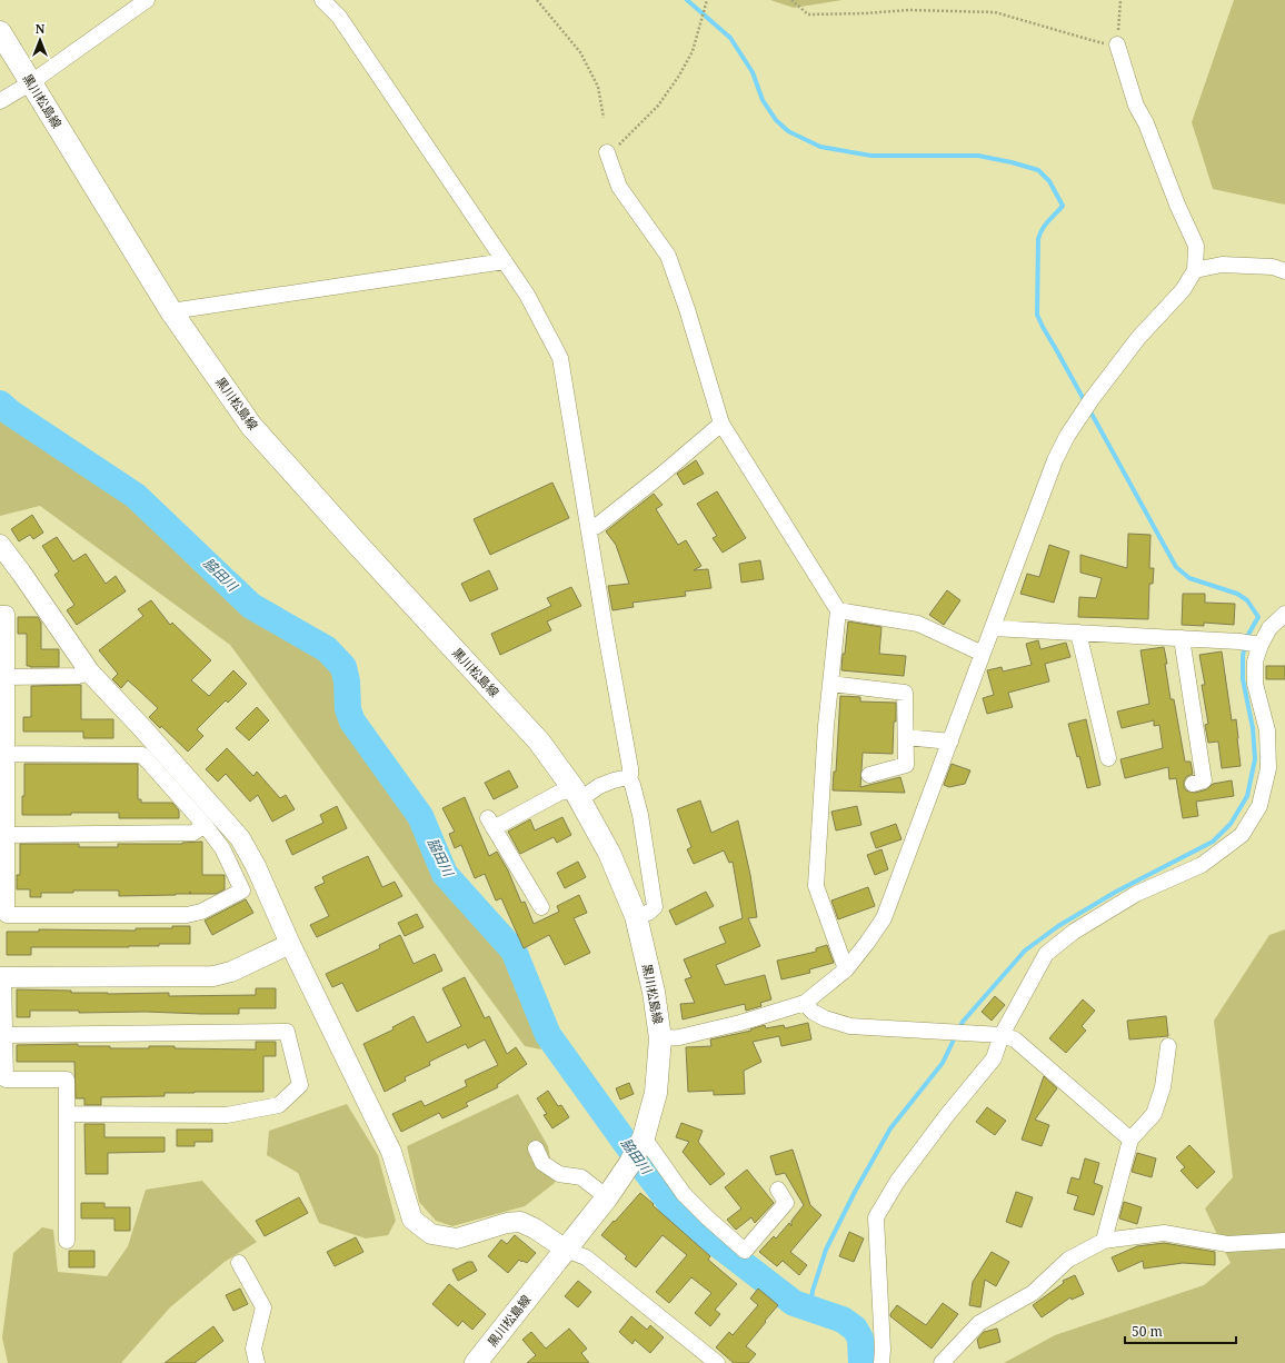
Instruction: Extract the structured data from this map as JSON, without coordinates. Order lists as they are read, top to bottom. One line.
{"streets":{"main road":["黒川松島線"]},"water":["脇田川"],"scale_bar":"50 m","north":"top"}
